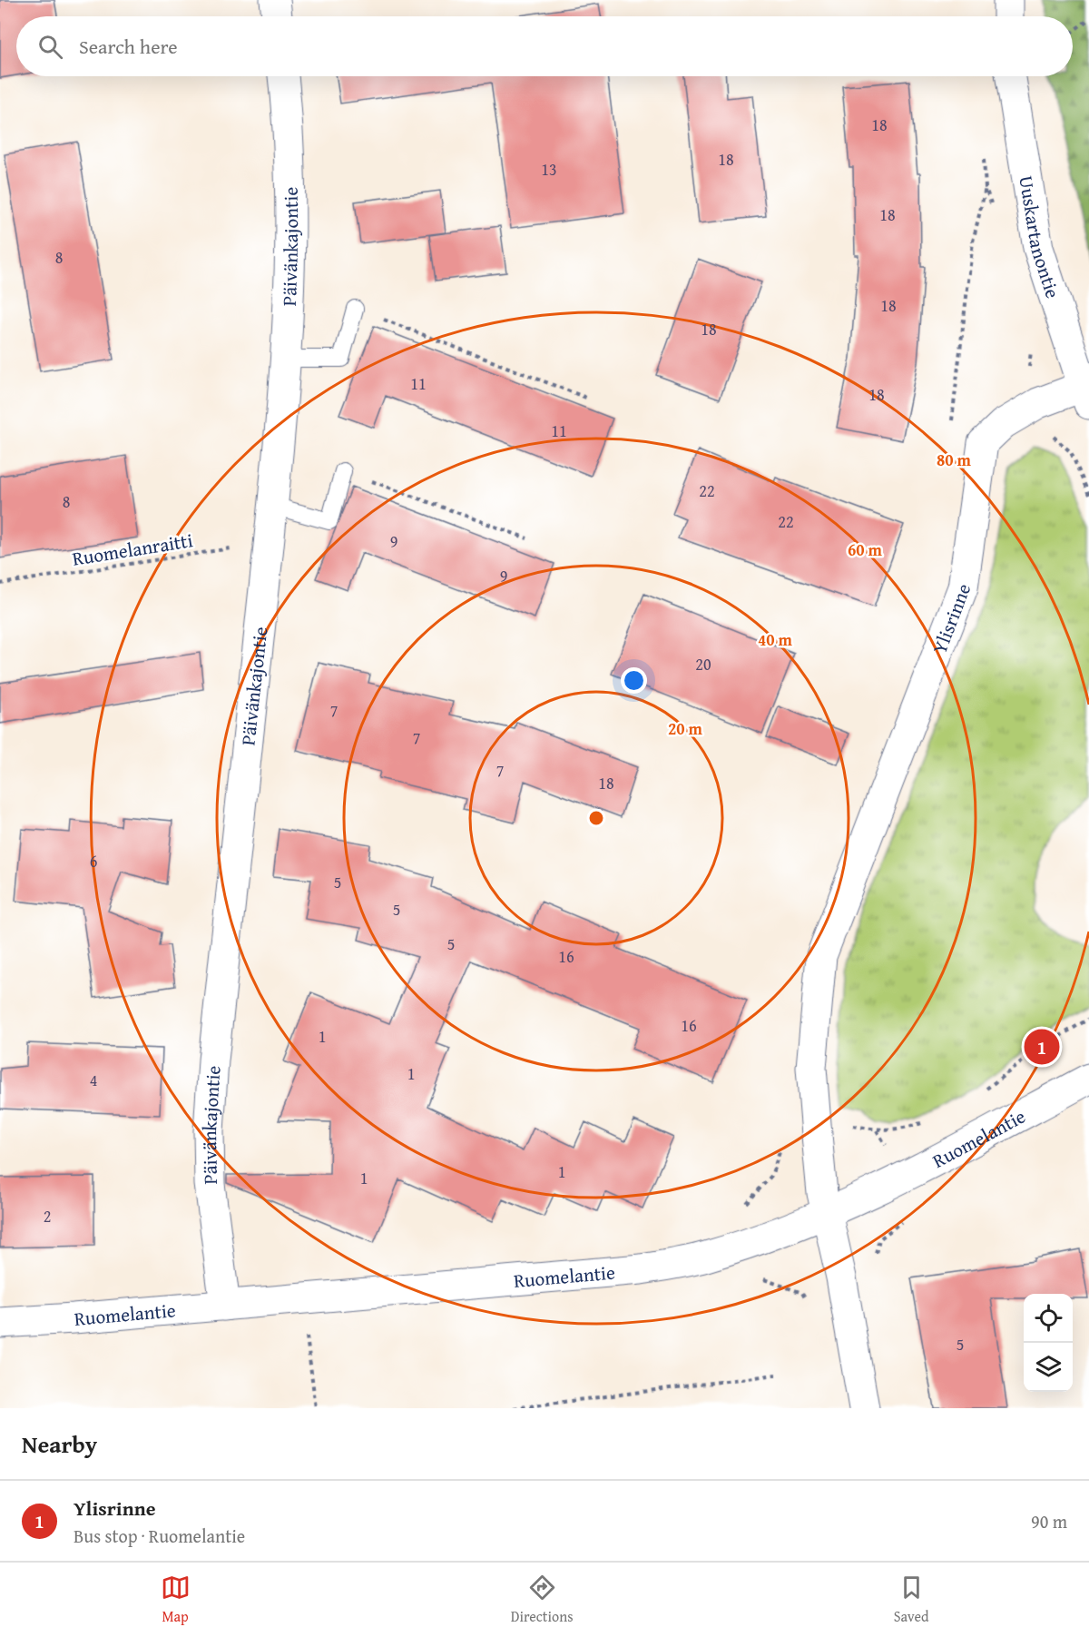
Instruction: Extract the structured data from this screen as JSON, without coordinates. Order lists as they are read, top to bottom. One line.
{"streets":{"street":["Uuskartanontie","Päivänkajontie","Ylisrinne","Ruomelantie"],"path":["Ruomelanraitti"]},"crossings":[["Uuskartanontie","Ylisrinne"],["Päivänkajontie","Ruomelanraitti"],["Päivänkajontie","Ruomelantie"],["Ylisrinne","Ruomelantie"]],"house_numbers":["18","18","13","18","8","18","18","11","18","11","22","8","22","9","9","20","7","7","7","18","6","5","5","5","16","16","1","1","4","1","1","2","5"],"page":{"search":"Search here","pins":"1","heading":"Nearby","list":[{"mark":"1","name":"Ylisrinne","note":"Bus stop · Ruomelantie","value":"90 m"}],"nav":["Map","Directions","Saved"]},"rings":["80 m","60 m","40 m","20 m"]}
